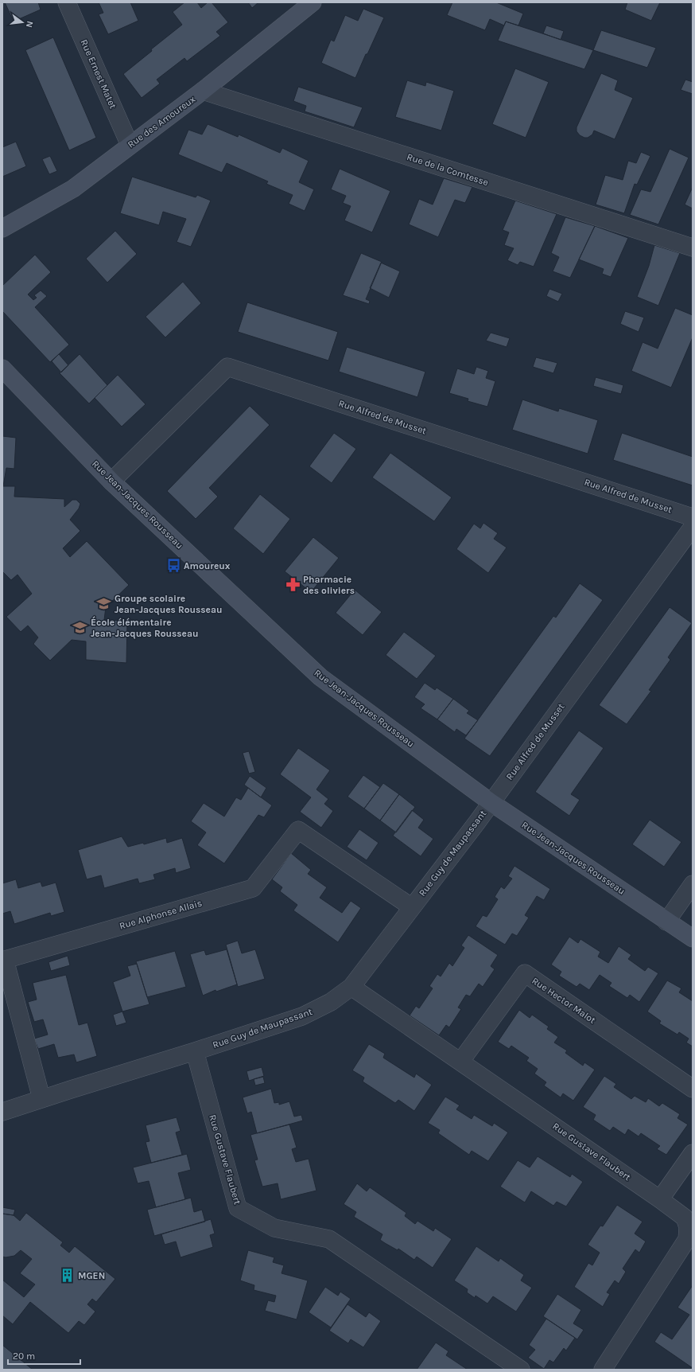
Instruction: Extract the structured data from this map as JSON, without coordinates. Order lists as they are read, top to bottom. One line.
{"streets":{"street":["Rue Ernest Matet","Rue des Amoureux","Rue de la Comtesse","Rue Alfred de Musset","Rue Jean-Jacques Rousseau","Rue Guy de Maupassant","Rue Alphonse Allais","Rue Hector Malot","Rue Gustave Flaubert"]},"crossings":[["Rue Ernest Matet","Rue des Amoureux"],["Rue des Amoureux","Rue de la Comtesse"],["Rue Alfred de Musset","Rue Jean-Jacques Rousseau"],["Rue Alfred de Musset","Rue Guy de Maupassant"],["Rue Jean-Jacques Rousseau","Rue Guy de Maupassant"],["Rue Guy de Maupassant","Rue Alphonse Allais"],["Rue Guy de Maupassant","Rue Gustave Flaubert"],["Rue Hector Malot","Rue Gustave Flaubert"]],"places":{"bus stop":["Amoureux"],"pharmacy":["Pharmacie des oliviers"],"school or university":["Groupe scolaire Jean-Jacques Rousseau","École élémentaire Jean-Jacques Rousseau"],"building":["MGEN"]},"scale_bar":"20 m","north":"right"}
